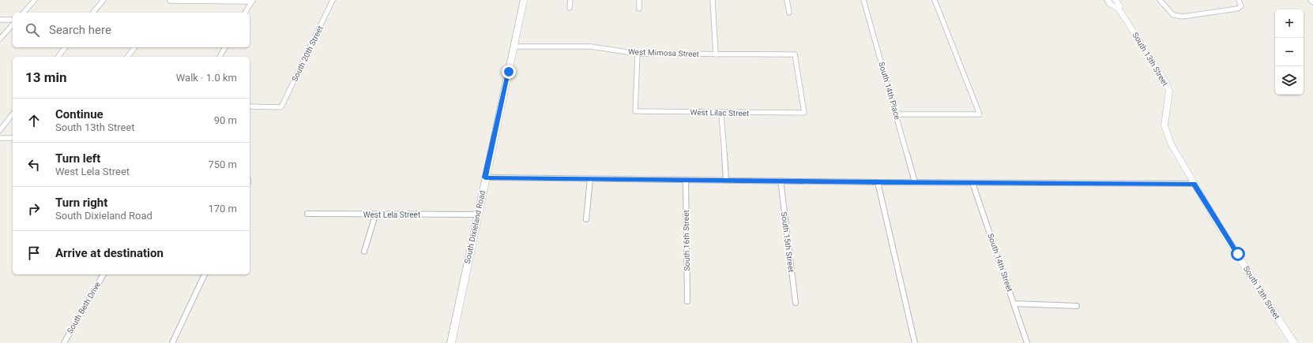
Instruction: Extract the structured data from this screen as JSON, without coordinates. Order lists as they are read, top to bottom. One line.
{"streets":{"street":["West Mimosa Street","South 20th Street","South 13th Street","South 14th Place","West Lilac Street","West Lela Street","South Dixieland Road","South 16th Street","South 15th Street","South 14th Street","South Beth Drive"]},"crossings":[["West Mimosa Street","West Lilac Street"],["West Mimosa Street","South Dixieland Road"],["West Lela Street","South Dixieland Road"]],"page":{"map_buttons":["+","−"],"search":"Search here","heading":["13 min","Walk · 1.0 km"],"list":[["Continue","South 13th Street","90 m"],["Turn left","West Lela Street","750 m"],["Turn right","South Dixieland Road","170 m"],"Arrive at destination"]}}
